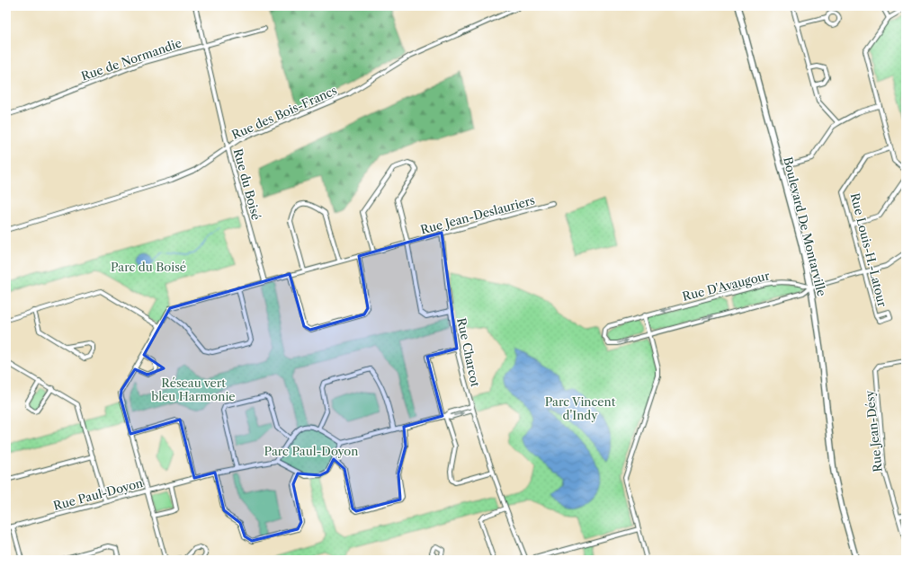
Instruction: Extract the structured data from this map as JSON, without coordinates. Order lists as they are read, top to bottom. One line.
{"streets":{"street":["Rue de Normandie","Rue des Bois-Francs","Rue du Boisé","Rue Jean-Deslauriers","Boulevard De Montarville","Rue Louis-H.-Latour","Rue D'Avaugour","Rue Charcot","Rue Jean-Désy","Rue Paul-Doyon"]},"crossings":[["Rue de Normandie","Rue du Boisé"],["Rue des Bois-Francs","Rue du Boisé"],["Rue du Boisé","Rue Jean-Deslauriers"],["Rue Jean-Deslauriers","Rue Charcot"],["Boulevard De Montarville","Rue D'Avaugour"],["Rue Louis-H.-Latour","Rue D'Avaugour"]],"parks":["Parc du Boisé","Réseau vert bleu Harmonie","Parc Vincent d'Indy","Parc Paul-Doyon"]}
